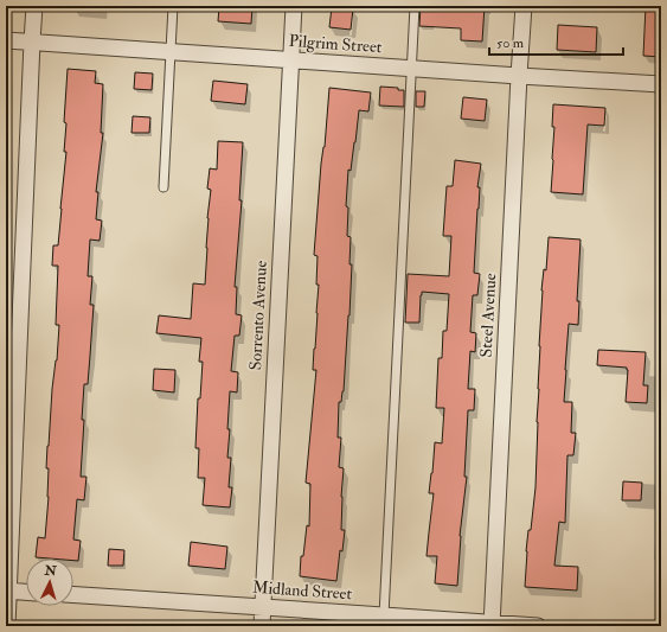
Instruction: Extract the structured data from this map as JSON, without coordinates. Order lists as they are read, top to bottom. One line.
{"streets":{"street":["Pilgrim Street","Sorrento Avenue","Steel Avenue","Midland Street"]},"crossings":[["Pilgrim Street","Sorrento Avenue"],["Pilgrim Street","Steel Avenue"],["Sorrento Avenue","Midland Street"],["Steel Avenue","Midland Street"]],"scale_bar":"50 m","north":"top"}
